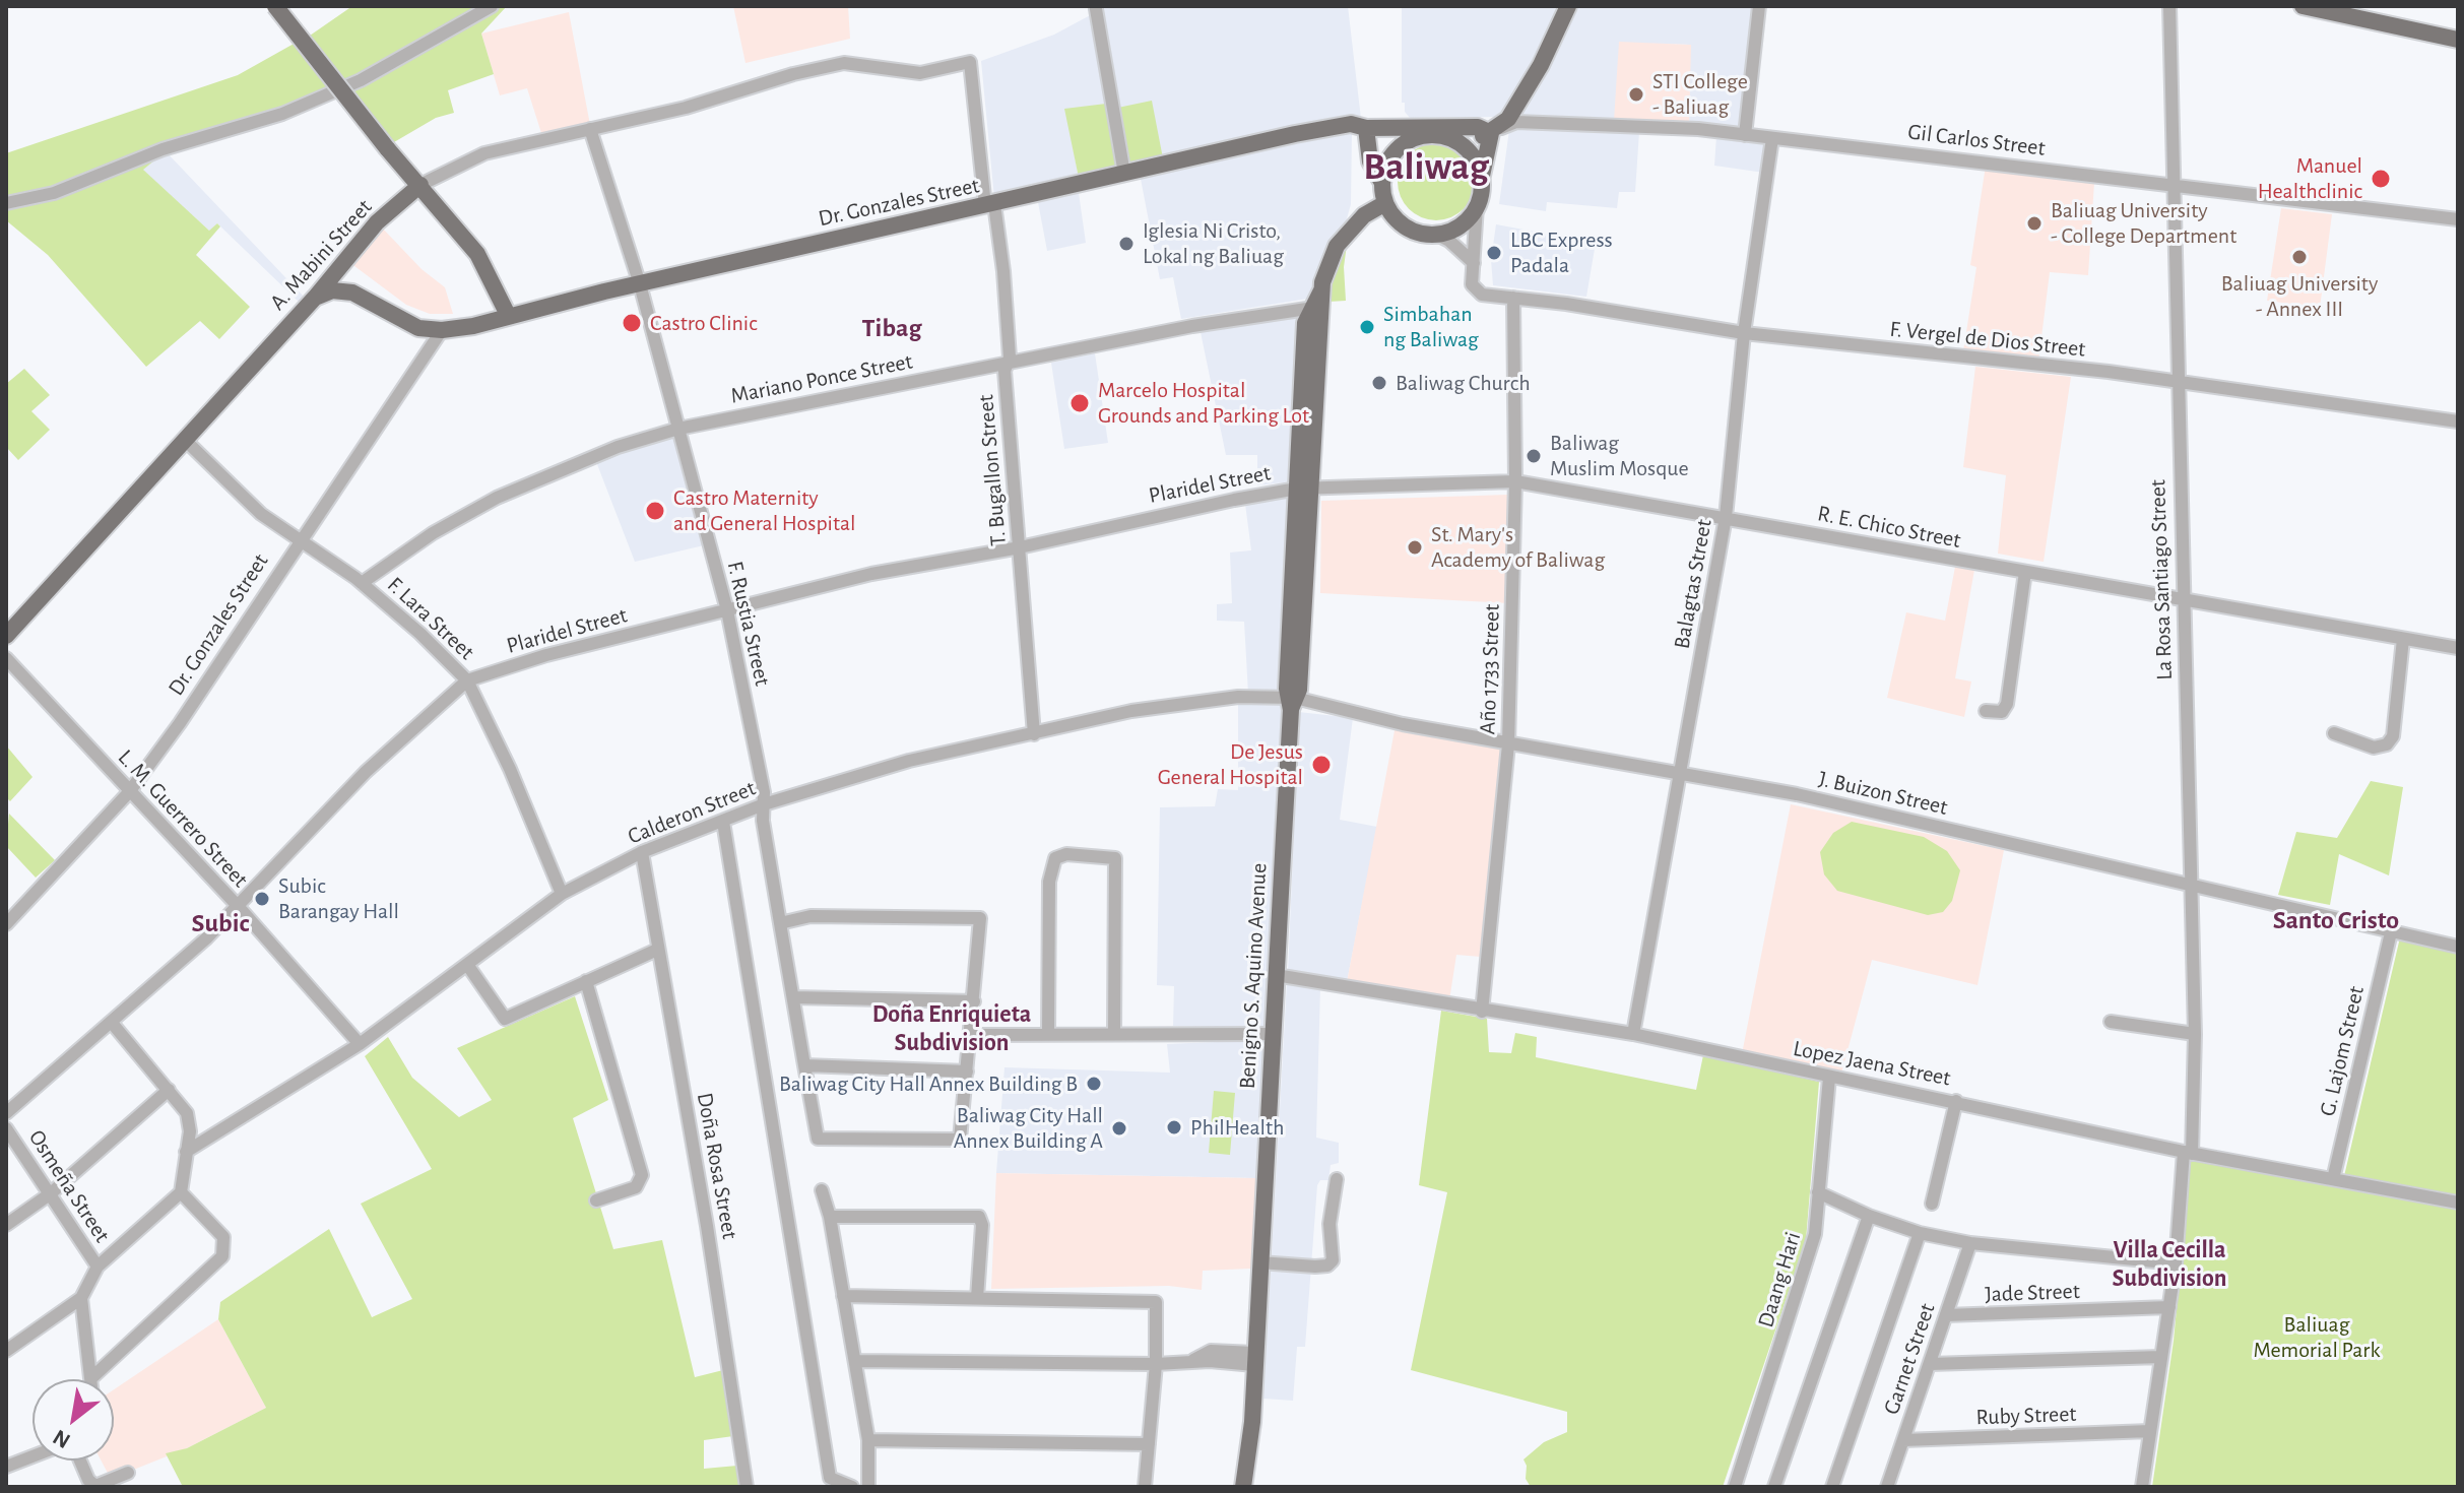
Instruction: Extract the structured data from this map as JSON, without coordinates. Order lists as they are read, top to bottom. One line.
{"streets":{"main road":["Dr. Gonzales Street","A. Mabini Street","Benigno S. Aquino Avenue"],"street":["Gil Carlos Street","F. Vergel de Dios Street","Mariano Ponce Street","T. Bugallon Street","Plaridel Street","R. E. Chico Street","La Rosa Santiago Street","Balagtas Street","F. Lara Street","F. Rustia Street","Año 1733 Street","J. Buizon Street","Calderon Street","L. M. Guerrero Street","G. Lajom Street","Lopez Jaena Street","Doña Rosa Street","Osmeña Street","Daang Hari","Jade Street","Garnet Street","Ruby Street"]},"crossings":[["Gil Carlos Street","Dr. Gonzales Street"],["Gil Carlos Street","La Rosa Santiago Street"],["Gil Carlos Street","Balagtas Street"],["Dr. Gonzales Street","A. Mabini Street"],["Dr. Gonzales Street","T. Bugallon Street"],["Dr. Gonzales Street","F. Lara Street"],["Dr. Gonzales Street","F. Rustia Street"],["Dr. Gonzales Street","L. M. Guerrero Street"],["A. Mabini Street","T. Bugallon Street"],["A. Mabini Street","F. Lara Street"],["A. Mabini Street","F. Rustia Street"],["F. Vergel de Dios Street","La Rosa Santiago Street"],["F. Vergel de Dios Street","Balagtas Street"],["F. Vergel de Dios Street","Año 1733 Street"],["Mariano Ponce Street","T. Bugallon Street"],["Mariano Ponce Street","F. Lara Street"],["Mariano Ponce Street","F. Rustia Street"],["Mariano Ponce Street","Benigno S. Aquino Avenue"],["T. Bugallon Street","Plaridel Street"],["T. Bugallon Street","Calderon Street"],["Plaridel Street","R. E. Chico Street"],["Plaridel Street","F. Lara Street"],["Plaridel Street","F. Rustia Street"],["Plaridel Street","L. M. Guerrero Street"],["Plaridel Street","Benigno S. Aquino Avenue"],["R. E. Chico Street","La Rosa Santiago Street"],["R. E. Chico Street","Balagtas Street"],["R. E. Chico Street","Año 1733 Street"],["R. E. Chico Street","Benigno S. Aquino Avenue"],["La Rosa Santiago Street","J. Buizon Street"],["La Rosa Santiago Street","Lopez Jaena Street"],["La Rosa Santiago Street","Jade Street"],["La Rosa Santiago Street","Ruby Street"],["Balagtas Street","J. Buizon Street"],["Balagtas Street","Lopez Jaena Street"],["F. Lara Street","Calderon Street"],["F. Rustia Street","Calderon Street"],["Año 1733 Street","J. Buizon Street"],["Año 1733 Street","Lopez Jaena Street"],["J. Buizon Street","Calderon Street"],["J. Buizon Street","Benigno S. Aquino Avenue"],["J. Buizon Street","G. Lajom Street"],["Calderon Street","L. M. Guerrero Street"],["Calderon Street","Benigno S. Aquino Avenue"],["Calderon Street","Doña Rosa Street"],["Benigno S. Aquino Avenue","Lopez Jaena Street"],["G. Lajom Street","Lopez Jaena Street"],["Lopez Jaena Street","Daang Hari"],["Jade Street","Garnet Street"],["Garnet Street","Ruby Street"]],"districts":["Baliwag","Tibag","Santo Cristo","Subic","Doña Enriquieta Subdivision","Villa Cecilla Subdivision"],"parks":["Baliuag Memorial Park"],"places":["STI College - Baliuag","Manuel Healthclinic","Baliuag University - College Department","Iglesia Ni Cristo, Lokal ng Baliuag","LBC Express Padala","Baliuag University - Annex III","Castro Clinic","Simbahan ng Baliwag","Baliwag Church","Marcelo Hospital Grounds and Parking Lot","Baliwag Muslim Mosque","Castro Maternity and General Hospital","St. Mary's Academy of Baliwag","De Jesus General Hospital","Subic Barangay Hall","Baliwag City Hall Annex Building B","PhilHealth","Baliwag City Hall Annex Building A"],"north":"bottom left"}
